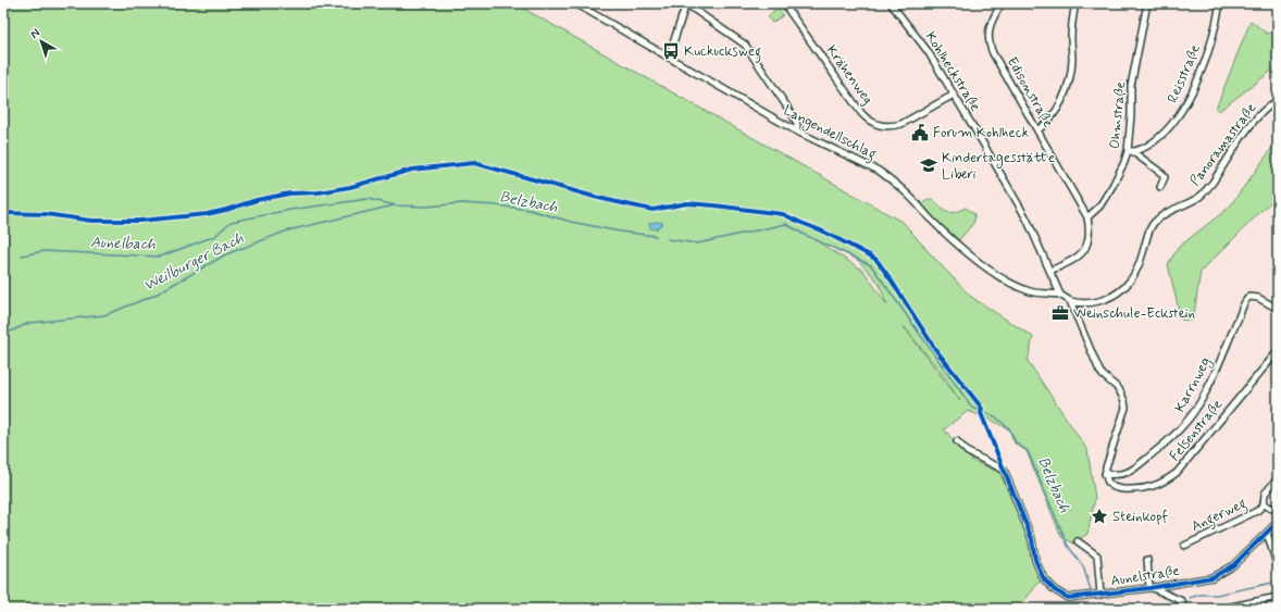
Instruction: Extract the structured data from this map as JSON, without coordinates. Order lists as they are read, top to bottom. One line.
{"streets":{"street":["Kohlheckstraße","Reisstraße","Krähenweg","Edisonstraße","Ohmstraße","Langendellschlag","Panoramastraße","Karrnweg","Felsenstraße","Angerweg","Aunelstraße"]},"crossings":[["Kohlheckstraße","Krähenweg"],["Kohlheckstraße","Edisonstraße"],["Kohlheckstraße","Langendellschlag"],["Reisstraße","Ohmstraße"],["Edisonstraße","Ohmstraße"],["Karrnweg","Felsenstraße"]],"water":["Belzbach","Aunelbach","Weilburger Bach"],"places":{"bus stop":["Kuckucksweg"],"public building":["Forum Kohlheck"],"school or university":["Kindertagesstätte Liberi"],"office":["Weinschule-Eckstein"],"place":["Steinkopf"]},"north":"top left"}
